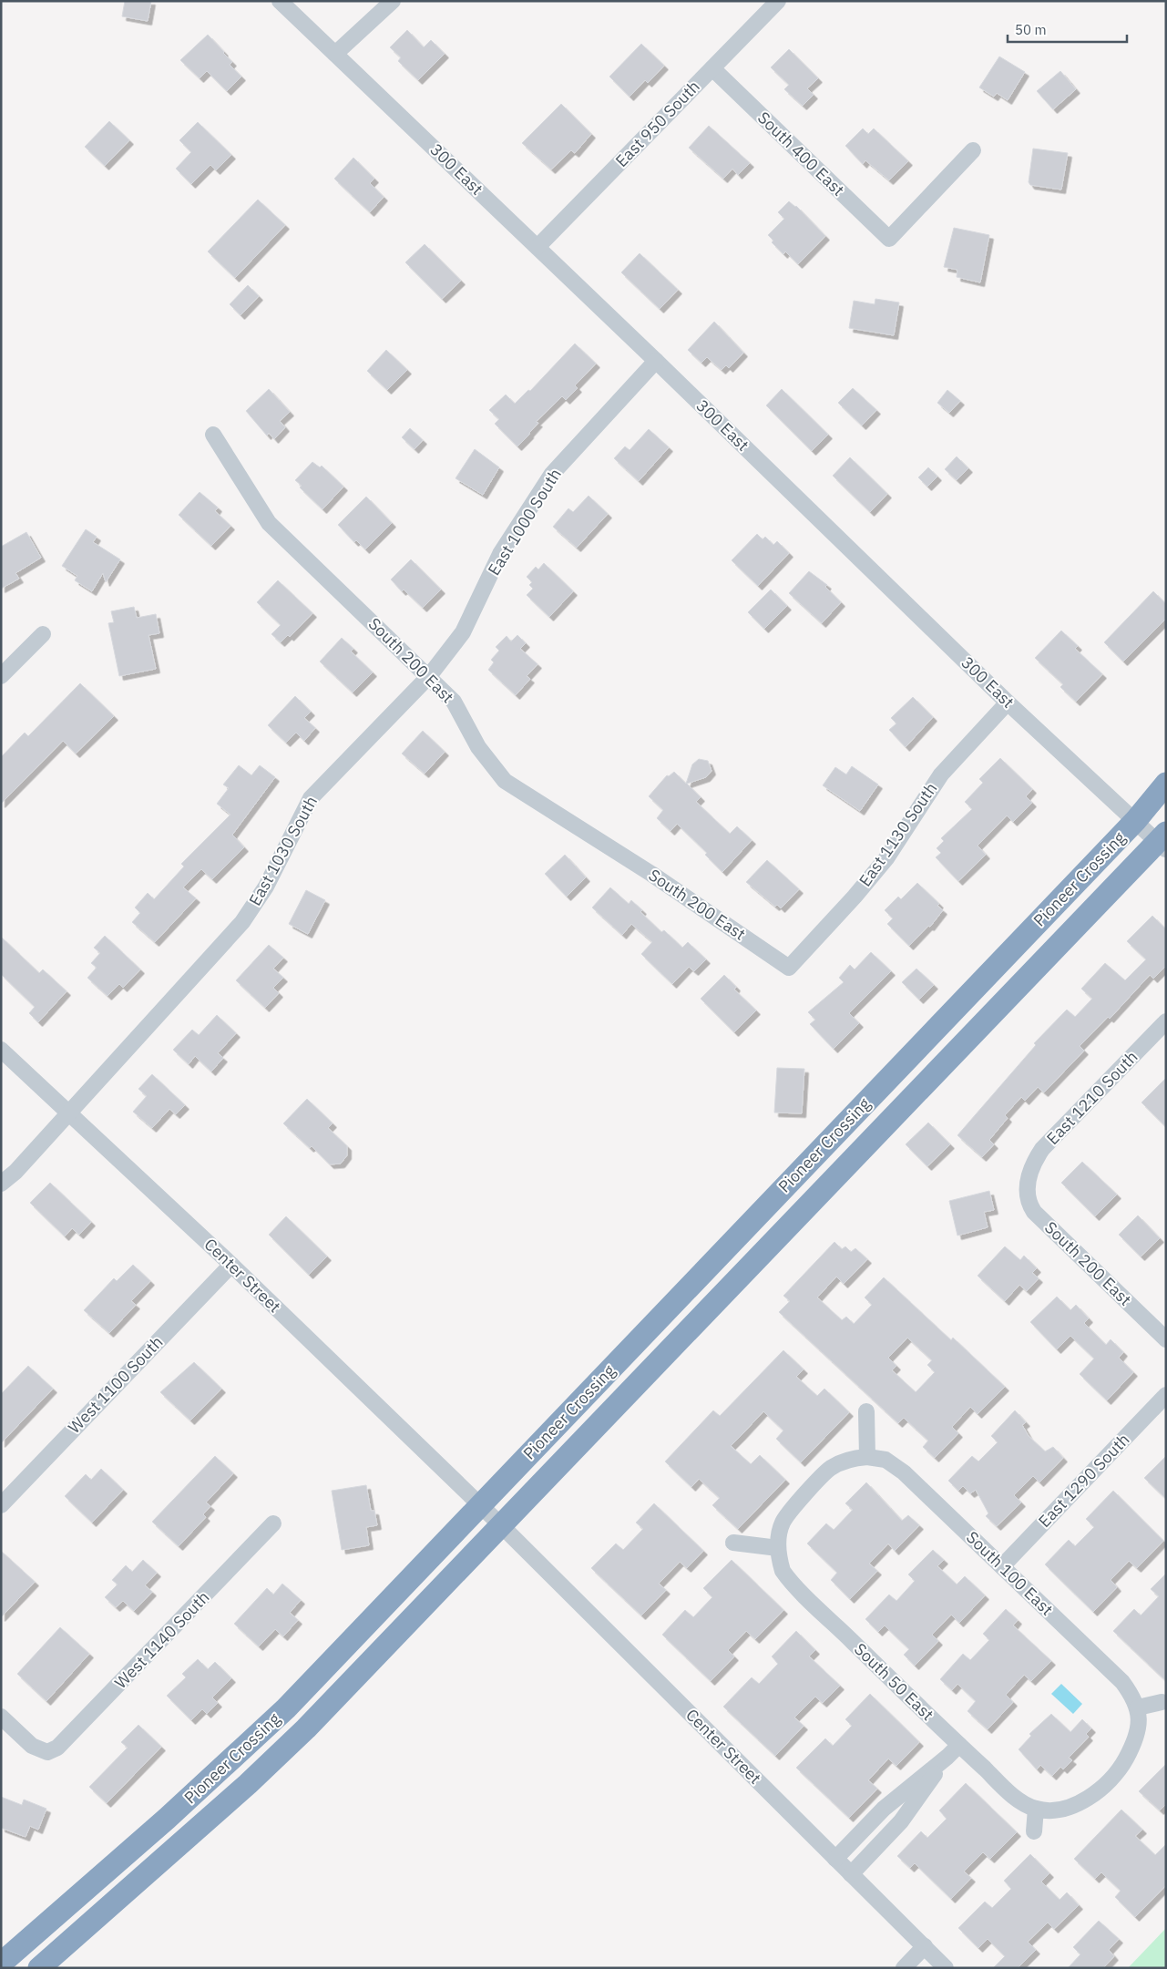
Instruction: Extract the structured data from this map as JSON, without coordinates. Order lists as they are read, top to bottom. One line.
{"streets":{"highway":["Pioneer Crossing"],"street":["East 950 South","South 400 East","300 East","East 1000 South","South 200 East","East 1130 South","East 1030 South","East 1210 South","Center Street","West 1100 South","East 1290 South","South 100 East","West 1140 South","South 50 East"]},"crossings":[["East 950 South","South 400 East"],["East 950 South","300 East"],["300 East","East 1000 South"],["300 East","East 1130 South"],["300 East","Pioneer Crossing"],["East 1000 South","South 200 East"],["East 1000 South","East 1030 South"],["South 200 East","East 1130 South"],["South 200 East","East 1030 South"],["South 200 East","East 1210 South"],["East 1030 South","Center Street"],["Pioneer Crossing","Center Street"],["Center Street","West 1100 South"],["East 1290 South","South 100 East"]],"scale_bar":"50 m"}
